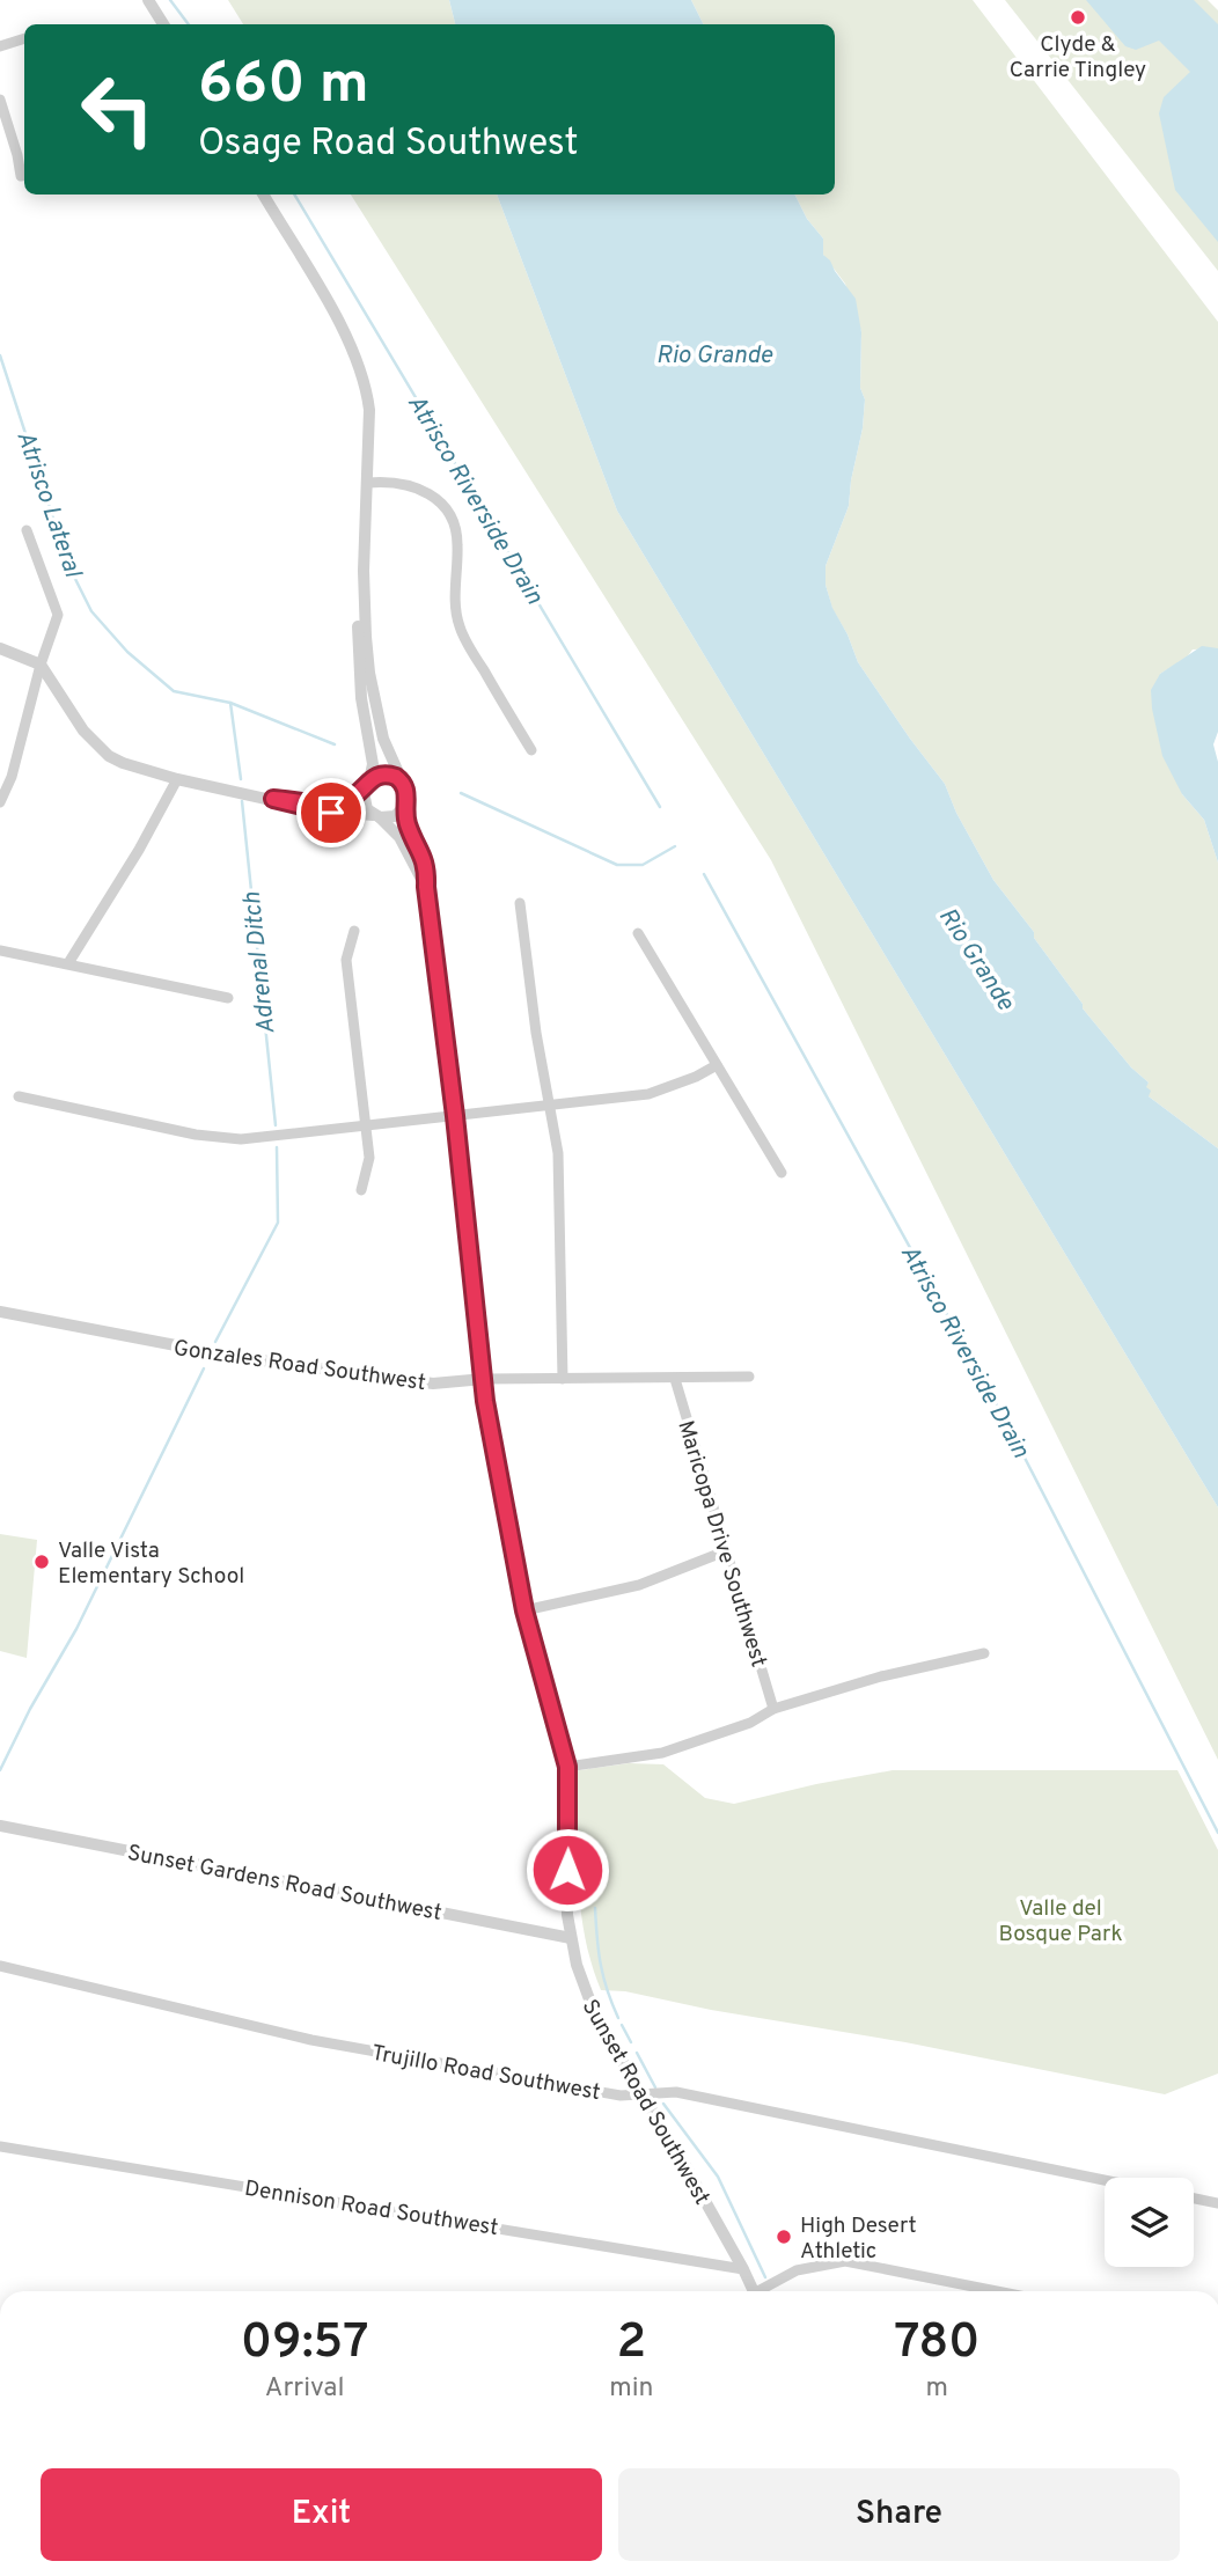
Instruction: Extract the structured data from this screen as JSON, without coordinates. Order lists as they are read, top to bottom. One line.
{"streets":{"street":["Gonzales Road Southwest","Maricopa Drive Southwest","Sunset Gardens Road Southwest","Trujillo Road Southwest","Sunset Road Southwest","Dennison Road Southwest"]},"crossings":[["Gonzales Road Southwest","Maricopa Drive Southwest"],["Gonzales Road Southwest","Sunset Road Southwest"],["Sunset Gardens Road Southwest","Sunset Road Southwest"],["Trujillo Road Southwest","Sunset Road Southwest"],["Sunset Road Southwest","Dennison Road Southwest"]],"water":["Rio Grande","Atrisco Riverside Drain","Atrisco Lateral","Adrenal Ditch"],"parks":["Valle del Bosque Park"],"places":["Clyde & Carrie Tingley","Valle Vista Elementary School","High Desert Athletic"],"page":{"turn":["660 m","Osage Road Southwest"],"eta":["09:57","Arrival","2","min","780","m"],"buttons":["Exit","Share"]}}
